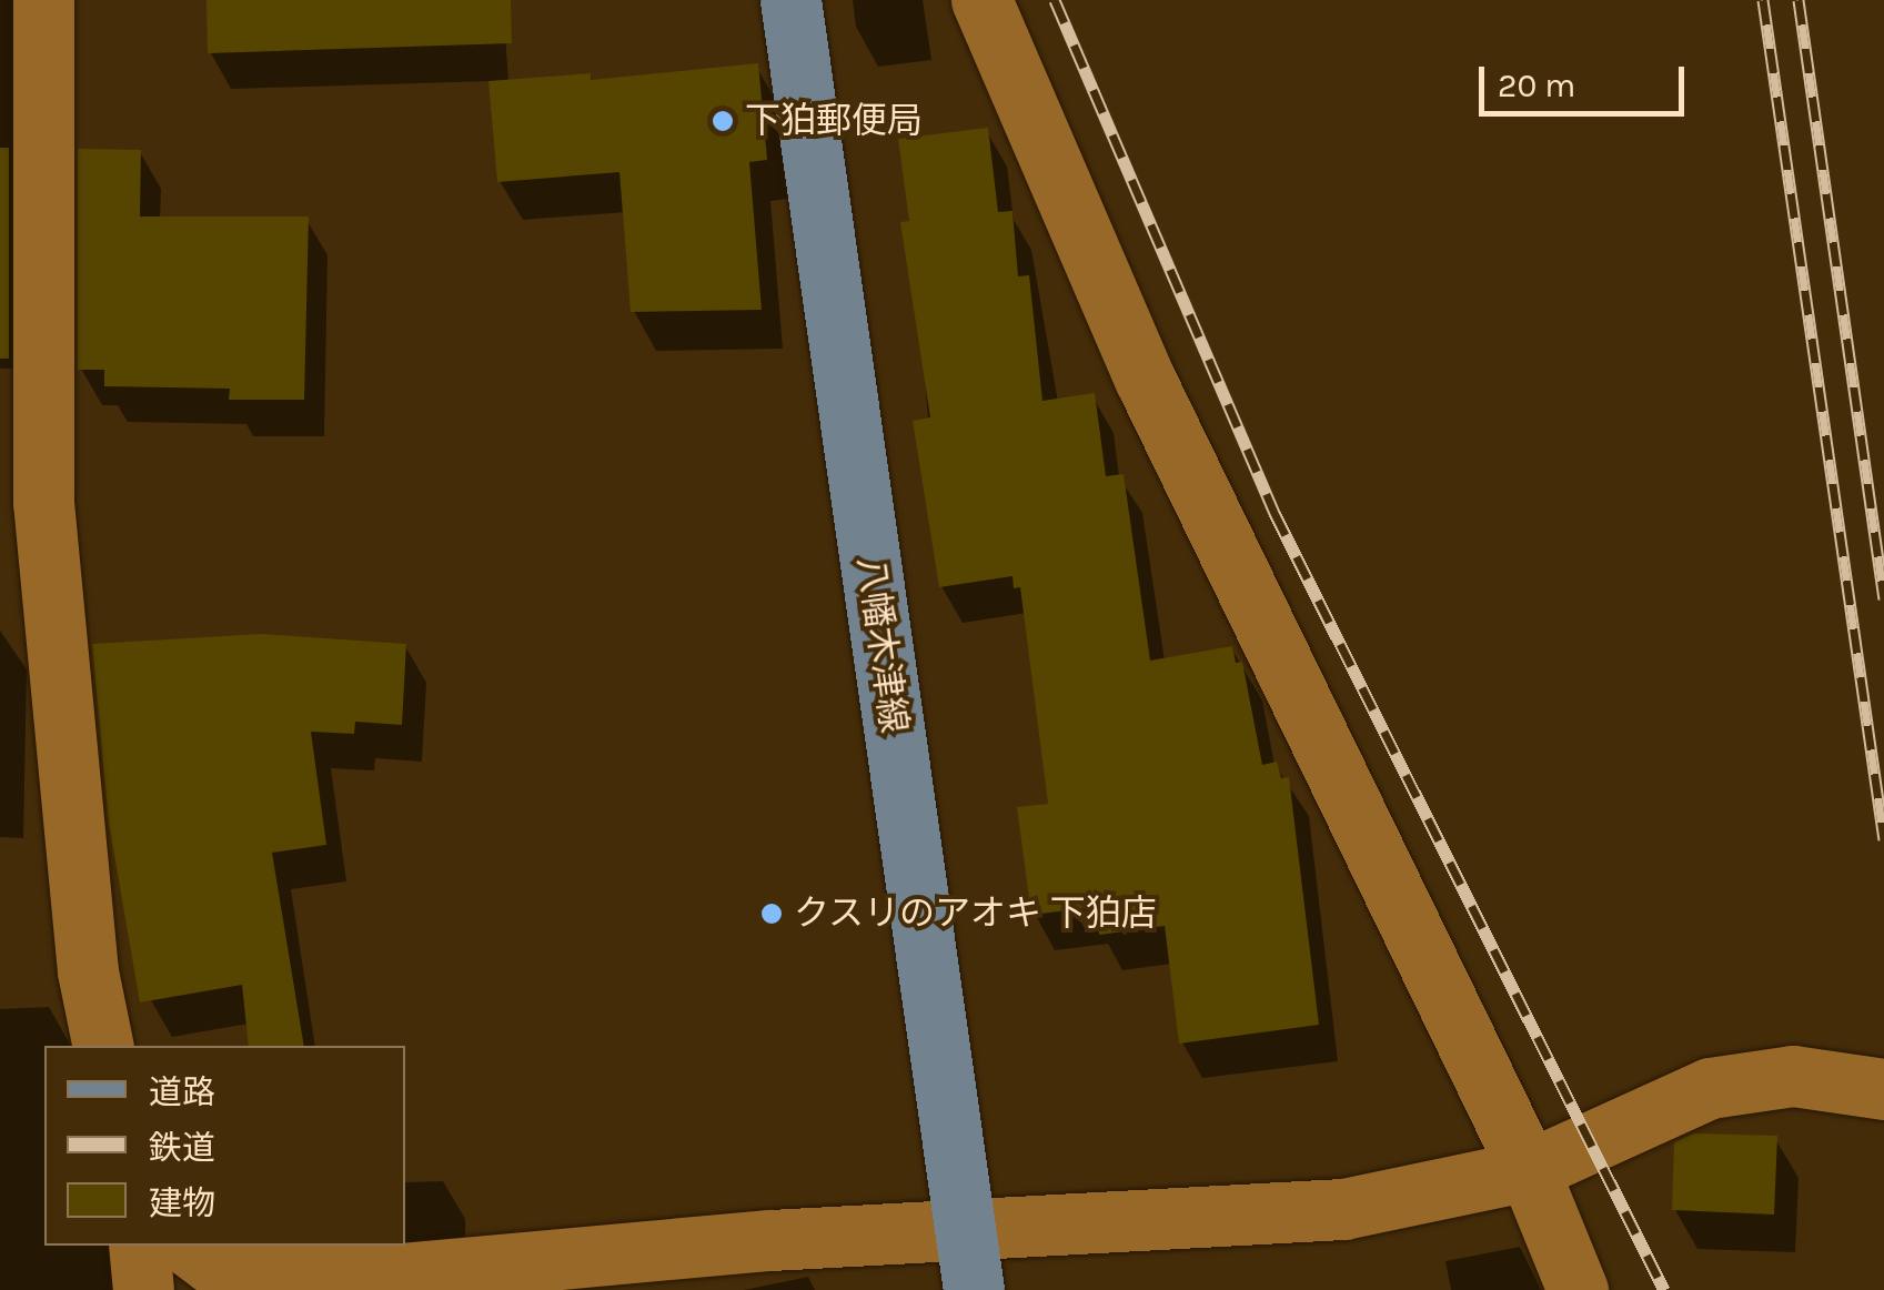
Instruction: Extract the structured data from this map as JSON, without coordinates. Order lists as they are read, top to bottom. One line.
{"streets":{"main road":["八幡木津線"]},"places":["下狛郵便局","クスリのアオキ 下狛店"],"legend":["道路","鉄道","建物"],"scale_bar":"20 m"}
